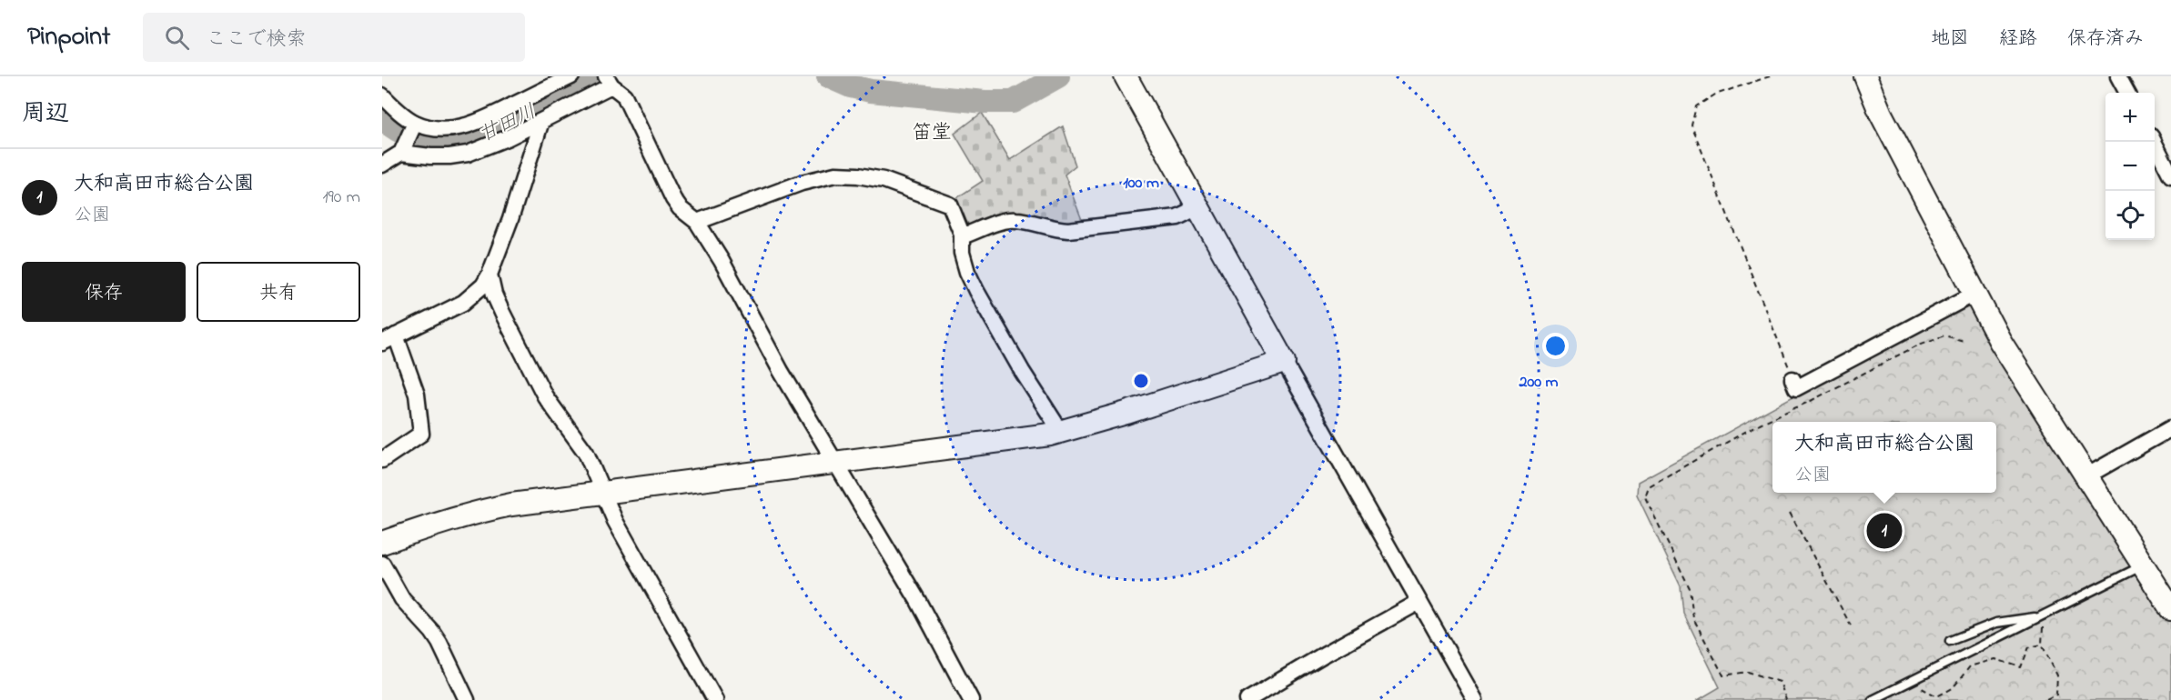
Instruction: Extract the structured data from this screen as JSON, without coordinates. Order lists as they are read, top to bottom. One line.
{"districts":["笛堂"],"water":["甘田川"],"page":{"header":"Pinpoint","search":"ここで検索","nav":["地図","経路","保存済み"],"heading":"周辺","map_buttons":["+","−"],"list":[{"mark":"1","name":"大和高田市総合公園","note":"公園","value":"190 m"}],"buttons":["保存","共有"],"popup":["大和高田市総合公園","公園"],"pins":"1"},"rings":["100 m","200 m"]}
